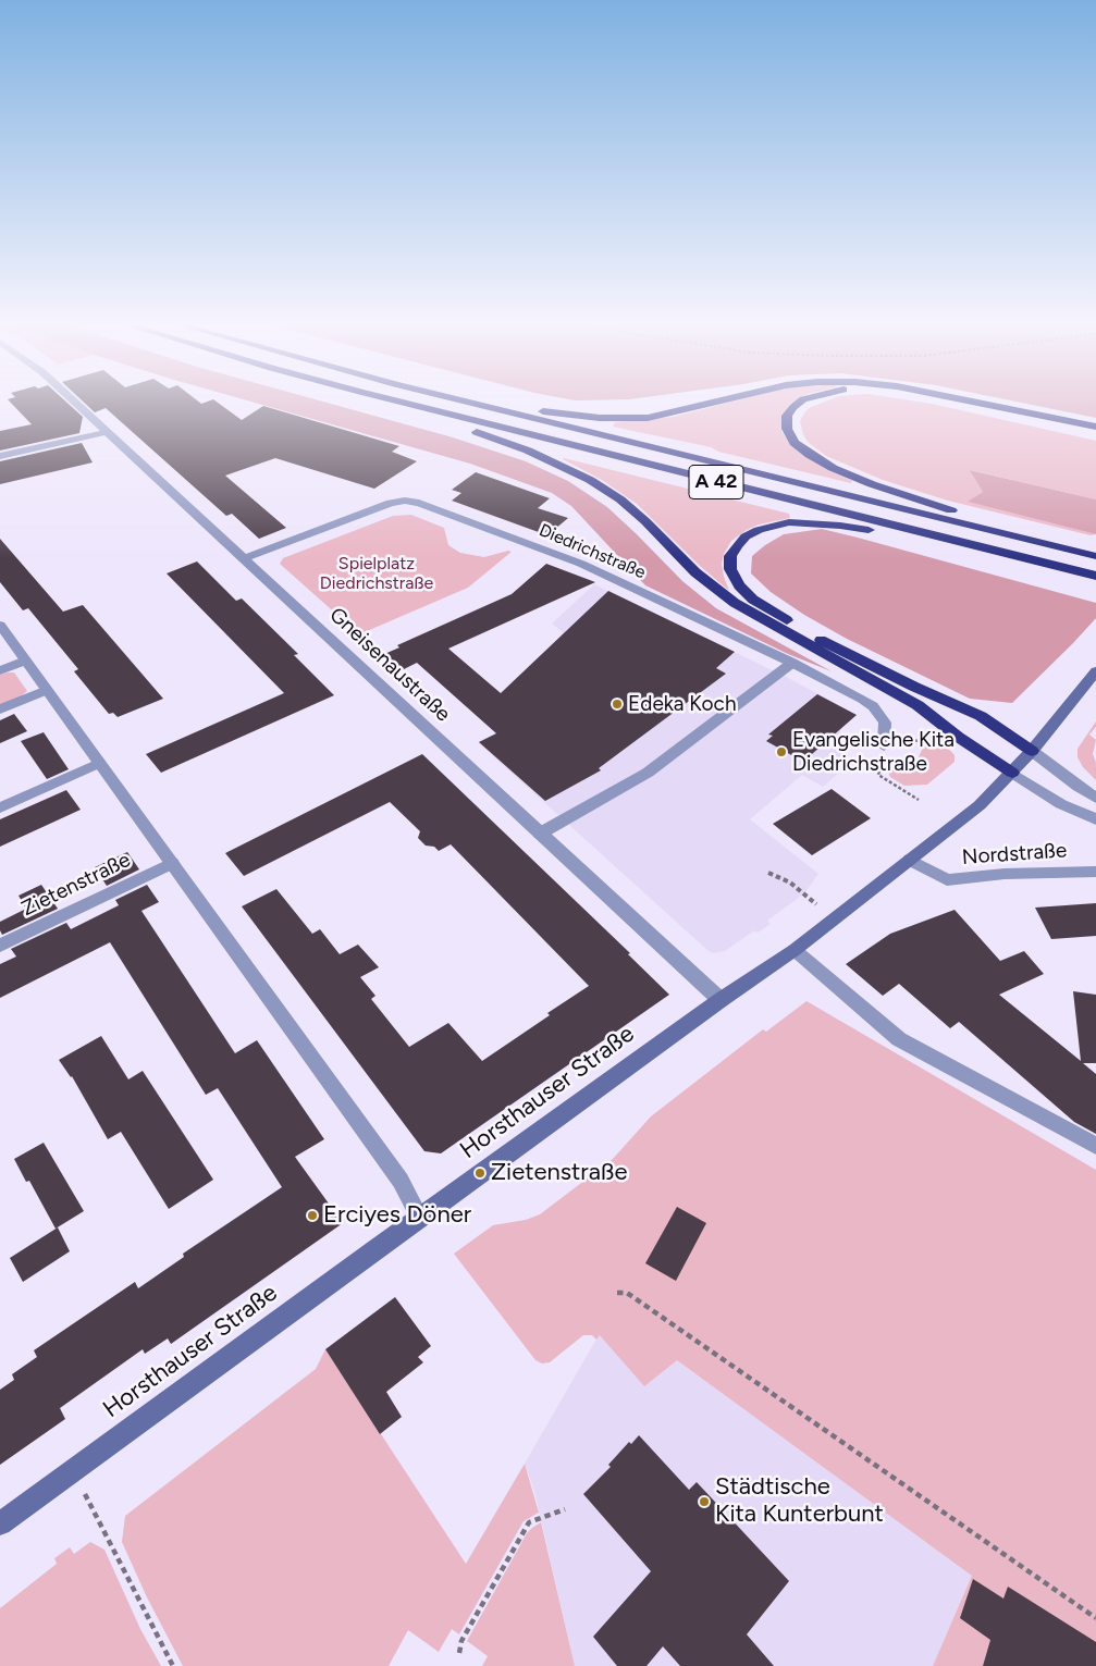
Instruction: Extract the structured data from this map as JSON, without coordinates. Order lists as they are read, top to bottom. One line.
{"streets":{"highway":["A 42"],"main road":["Horsthauser Straße"],"street":["Diedrichstraße","Gneisenaustraße","Nordstraße","Zietenstraße"]},"crossings":[["Diedrichstraße","Gneisenaustraße"],["Gneisenaustraße","Horsthauser Straße"],["Nordstraße","Horsthauser Straße"],["Zietenstraße","Horsthauser Straße"]],"parks":["Spielplatz Diedrichstraße"],"places":["Edeka Koch","Evangelische Kita Diedrichstraße","Zietenstraße","Erciyes Döner","Städtische Kita Kunterbunt"]}
